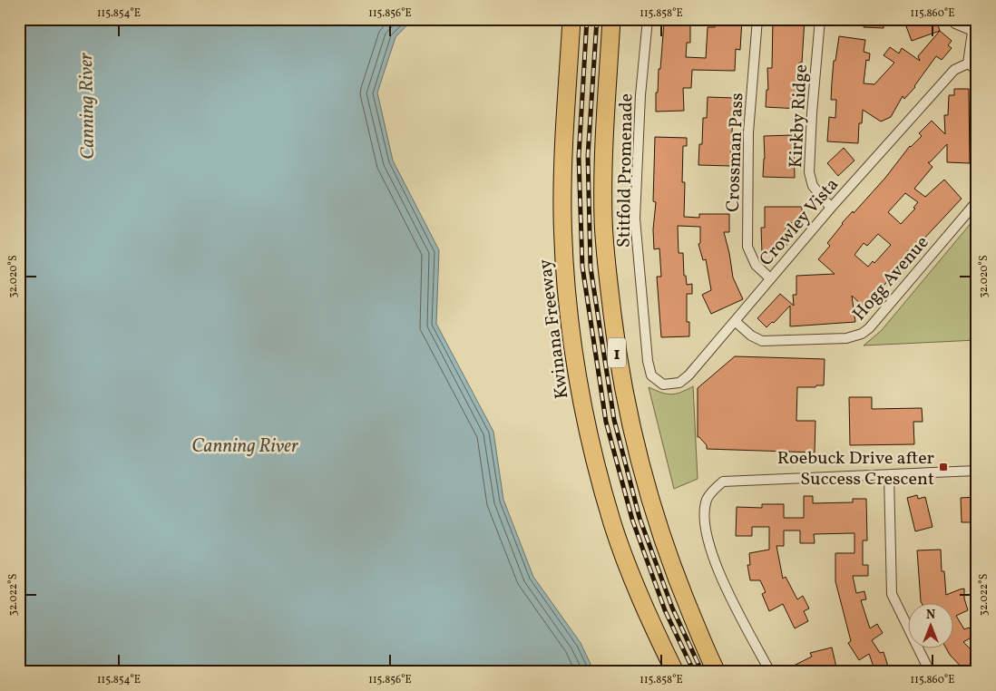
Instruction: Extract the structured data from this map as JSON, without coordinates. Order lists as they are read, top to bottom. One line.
{"streets":{"highway":["Kwinana Freeway","1"],"street":["Kirkby Ridge","Crossman Pass","Stitfold Promenade","Crowley Vista","Hogg Avenue"]},"crossings":[["Kirkby Ridge","Crowley Vista"],["Crossman Pass","Crowley Vista"],["Stitfold Promenade","Crowley Vista"],["Crowley Vista","Hogg Avenue"]],"water":["Canning River"],"places":{"transit":["Roebuck Drive after Success Crescent"]},"north":"top","coordinates":["115.854°E","115.856°E","115.858°E","115.860°E","32.020°S","32.022°S"]}
